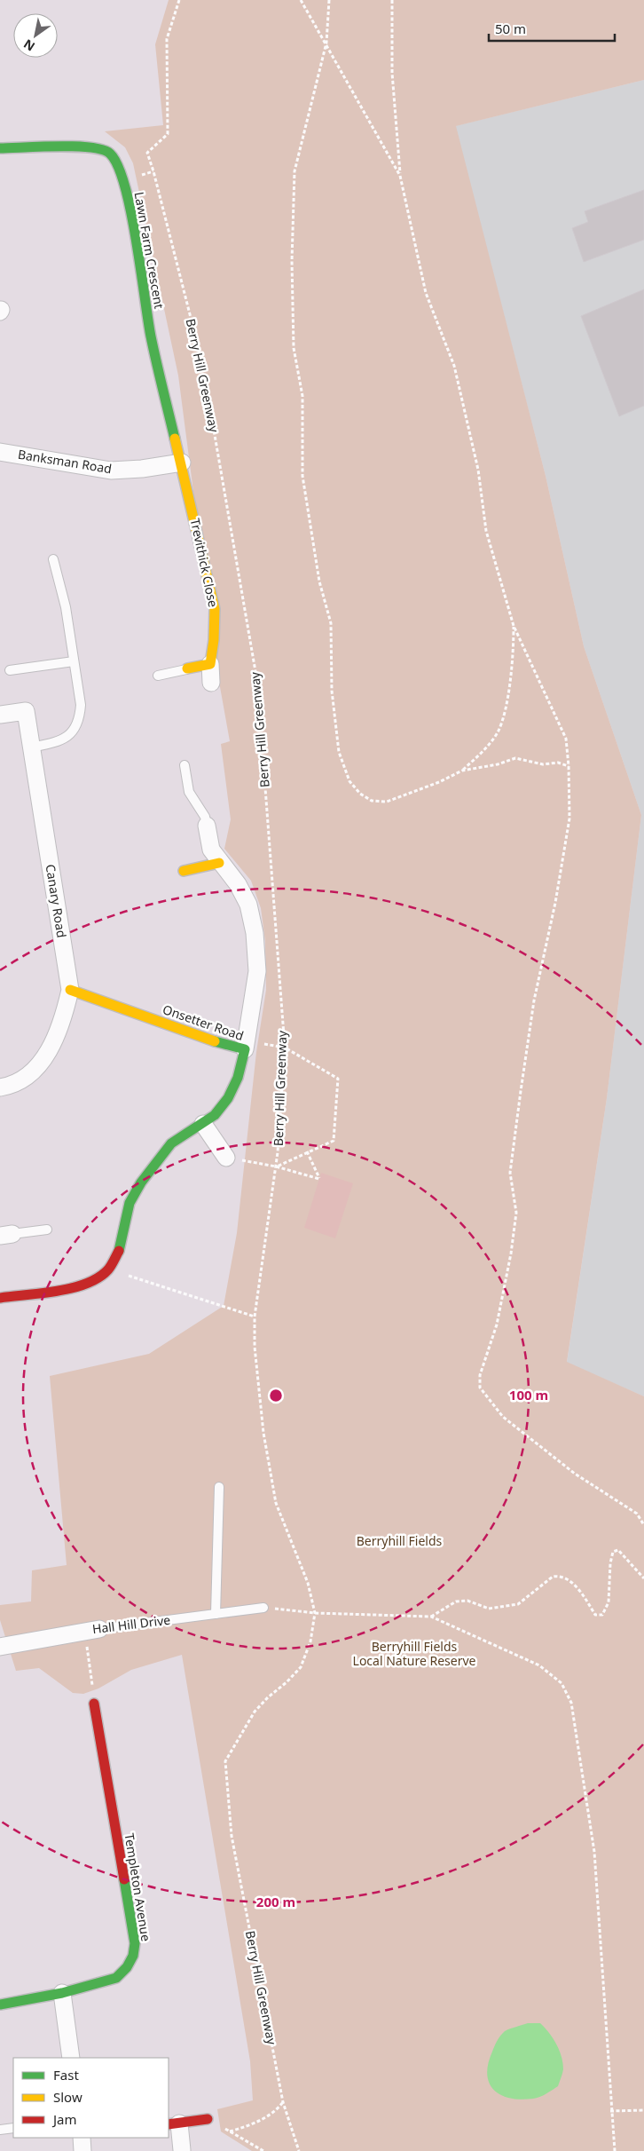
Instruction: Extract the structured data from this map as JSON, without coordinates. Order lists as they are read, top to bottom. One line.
{"streets":{"street":["Lawn Farm Crescent","Banksman Road","Trevithick Close","Canary Road","Onsetter Road","Hall Hill Drive","Templeton Avenue"],"path":["Berry Hill Greenway"]},"crossings":[["Lawn Farm Crescent","Banksman Road"],["Lawn Farm Crescent","Trevithick Close"],["Banksman Road","Trevithick Close"],["Canary Road","Onsetter Road"]],"parks":["Berryhill Fields","Berryhill Fields Local Nature Reserve"],"legend":["Fast","Slow","Jam"],"scale_bar":"50 m","north":"bottom left","rings":["100 m","200 m"]}
